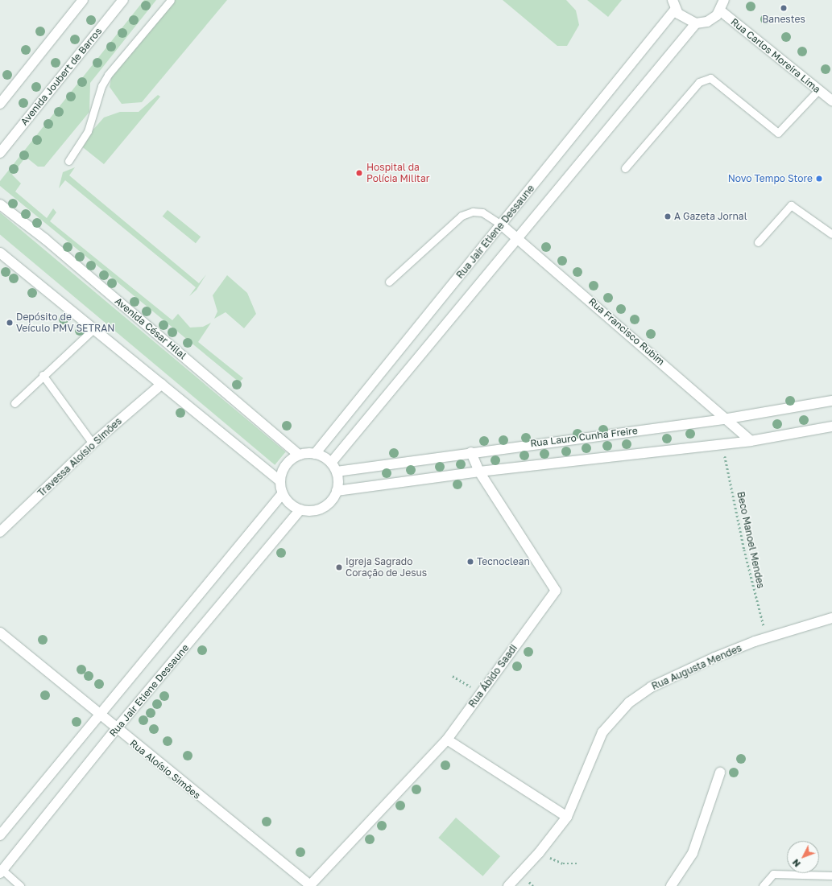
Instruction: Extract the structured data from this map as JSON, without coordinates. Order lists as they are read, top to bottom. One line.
{"streets":{"street":["Rua Carlos Moreira Lima","Avenida Joubert de Barros","Rua Jair Etiene Dessaune","Avenida César Hilal","Rua Francisco Rubim","Rua Lauro Cunha Freire","Travessa Aloísio Simões","Rua Augusta Mendes","Rua Ábido Saadi","Rua Aloísio Simões"],"path":["Beco Manoel Mendes"]},"crossings":[["Rua Jair Etiene Dessaune","Avenida César Hilal"],["Rua Jair Etiene Dessaune","Rua Francisco Rubim"],["Rua Jair Etiene Dessaune","Rua Lauro Cunha Freire"],["Rua Jair Etiene Dessaune","Rua Aloísio Simões"],["Avenida César Hilal","Rua Lauro Cunha Freire"],["Rua Francisco Rubim","Rua Lauro Cunha Freire"],["Rua Lauro Cunha Freire","Rua Ábido Saadi"],["Beco Manoel Mendes","Rua Augusta Mendes"],["Rua Ábido Saadi","Rua Aloísio Simões"]],"places":["Banestes","Hospital da Polícia Militar","Novo Tempo Store","A Gazeta Jornal","Depósito de Veículo PMV SETRAN","Tecnoclean","Igreja Sagrado Coração de Jesus"],"north":"bottom left"}
